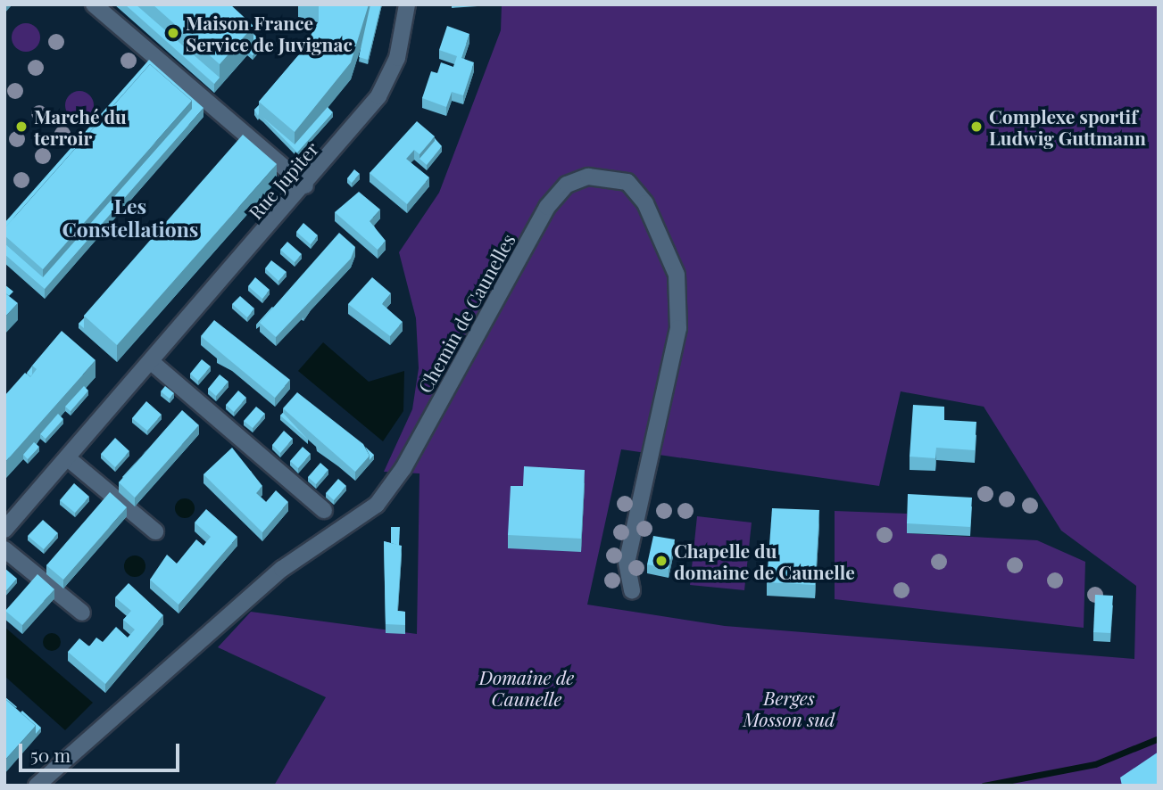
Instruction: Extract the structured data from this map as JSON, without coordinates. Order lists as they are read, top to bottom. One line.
{"streets":{"street":["Rue Jupiter","Chemin de Caunelles"]},"districts":["Les Constellations"],"parks":["Domaine de Caunelle","Berges Mosson sud"],"places":["Maison France Service de Juvignac","Marché du terroir","Complexe sportif Ludwig Guttmann","Chapelle du domaine de Caunelle"],"scale_bar":"50 m"}
